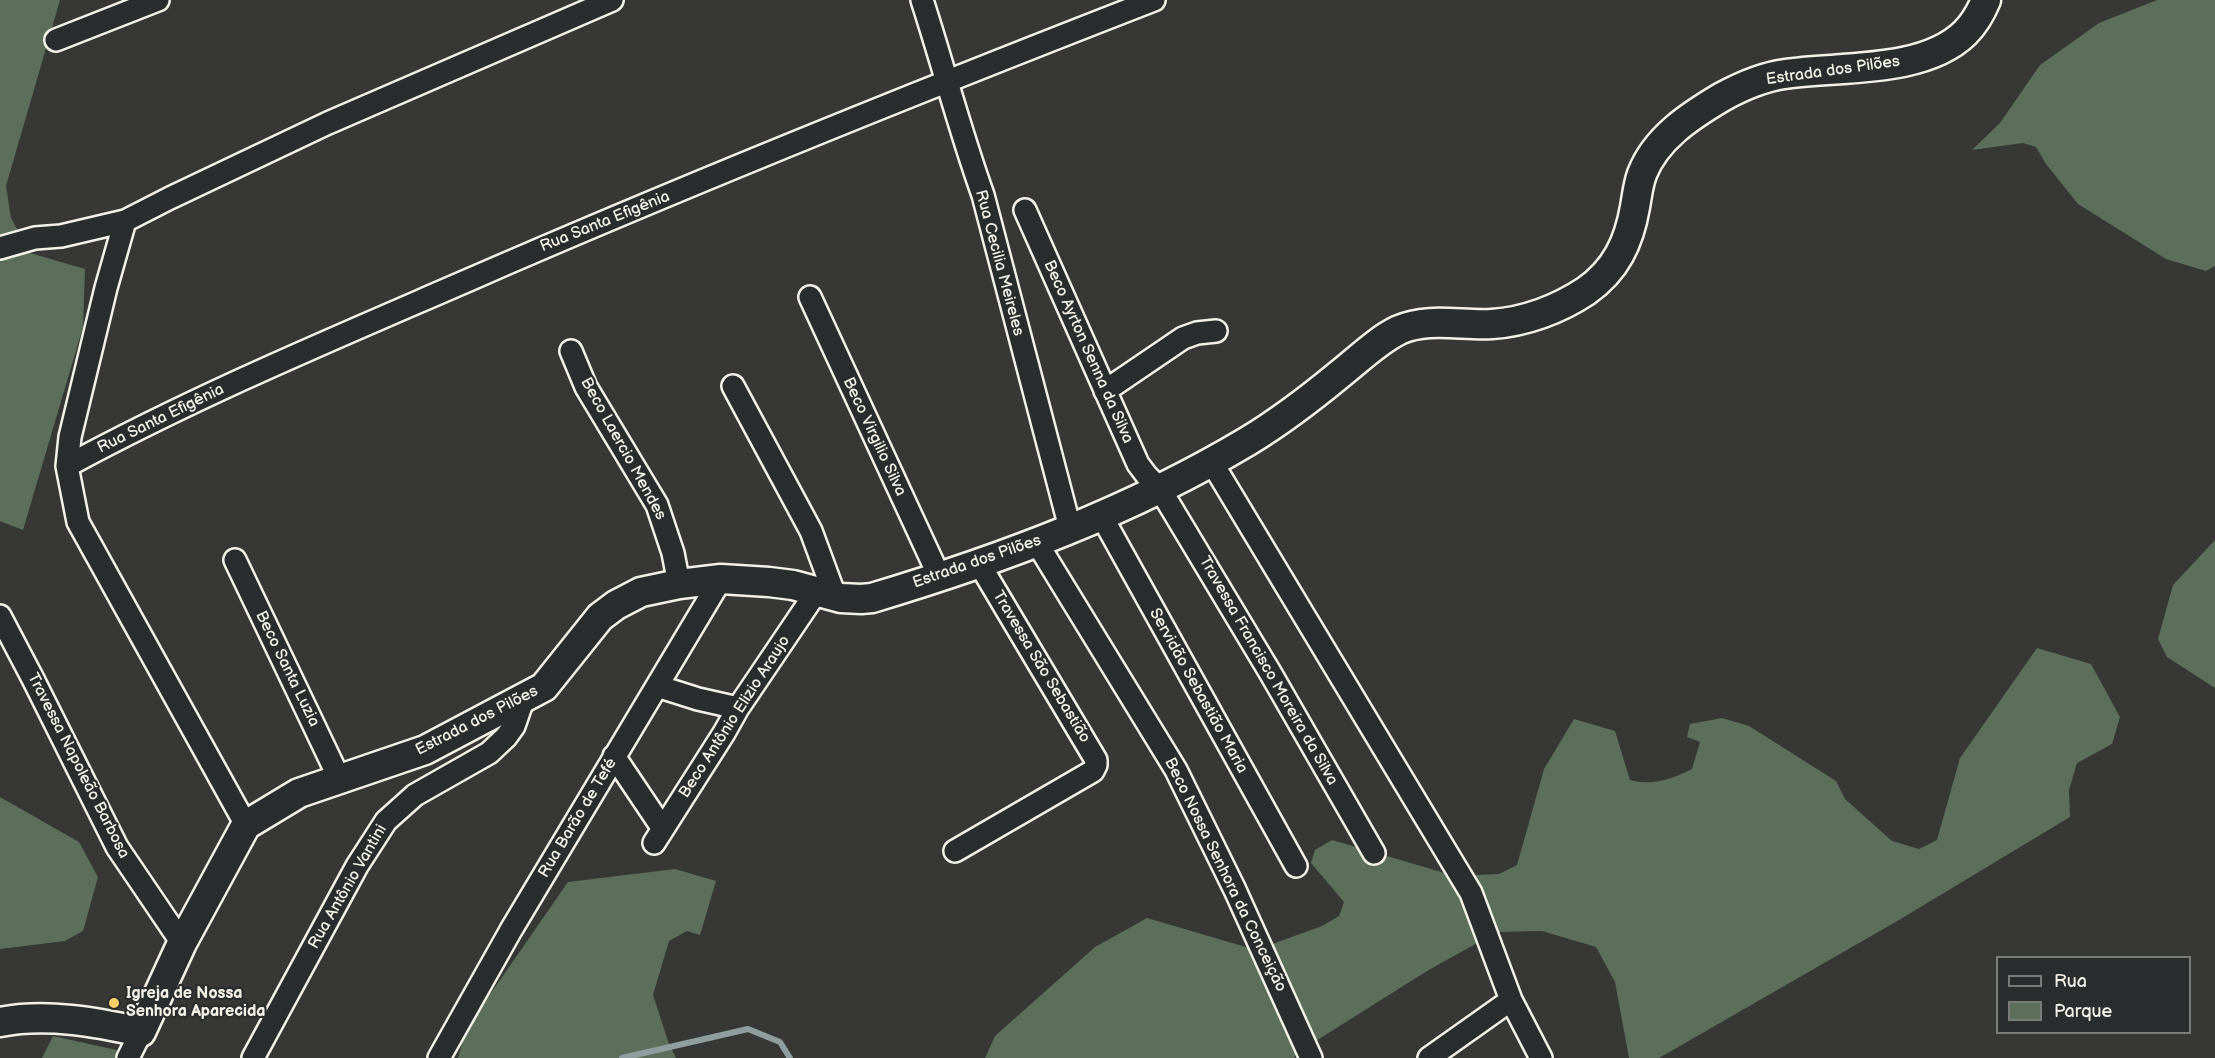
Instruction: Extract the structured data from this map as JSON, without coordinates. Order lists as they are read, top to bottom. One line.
{"streets":{"street":["Estrada dos Pilões","Rua Santa Efigênia","Rua Cecilia Meireles","Beco Ayrton Senna da Silva","Beco Virgilio Silva","Beco Laercio Mendes","Travessa São Sebastião","Beco Santa Luzia","Travessa Francisco Moreira da Silva","Servidão Sebastião Maria","Beco Antônio Elizio Araujo","Travessa Napoleão Barbosa","Rua Barão de Tefé","Beco Nossa Senhora da Conceição","Rua Antônio Vantini"]},"crossings":[["Estrada dos Pilões","Rua Cecilia Meireles"],["Estrada dos Pilões","Beco Ayrton Senna da Silva"],["Estrada dos Pilões","Beco Virgilio Silva"],["Estrada dos Pilões","Beco Laercio Mendes"],["Estrada dos Pilões","Travessa São Sebastião"],["Estrada dos Pilões","Beco Santa Luzia"],["Estrada dos Pilões","Travessa Francisco Moreira da Silva"],["Estrada dos Pilões","Servidão Sebastião Maria"],["Estrada dos Pilões","Beco Antônio Elizio Araujo"],["Estrada dos Pilões","Rua Barão de Tefé"],["Estrada dos Pilões","Beco Nossa Senhora da Conceição"],["Estrada dos Pilões","Rua Antônio Vantini"],["Rua Santa Efigênia","Rua Cecilia Meireles"],["Beco Ayrton Senna da Silva","Travessa Francisco Moreira da Silva"],["Beco Antônio Elizio Araujo","Rua Barão de Tefé"]],"places":["Igreja de Nossa Senhora Aparecida"],"legend":["Rua","Parque"]}
